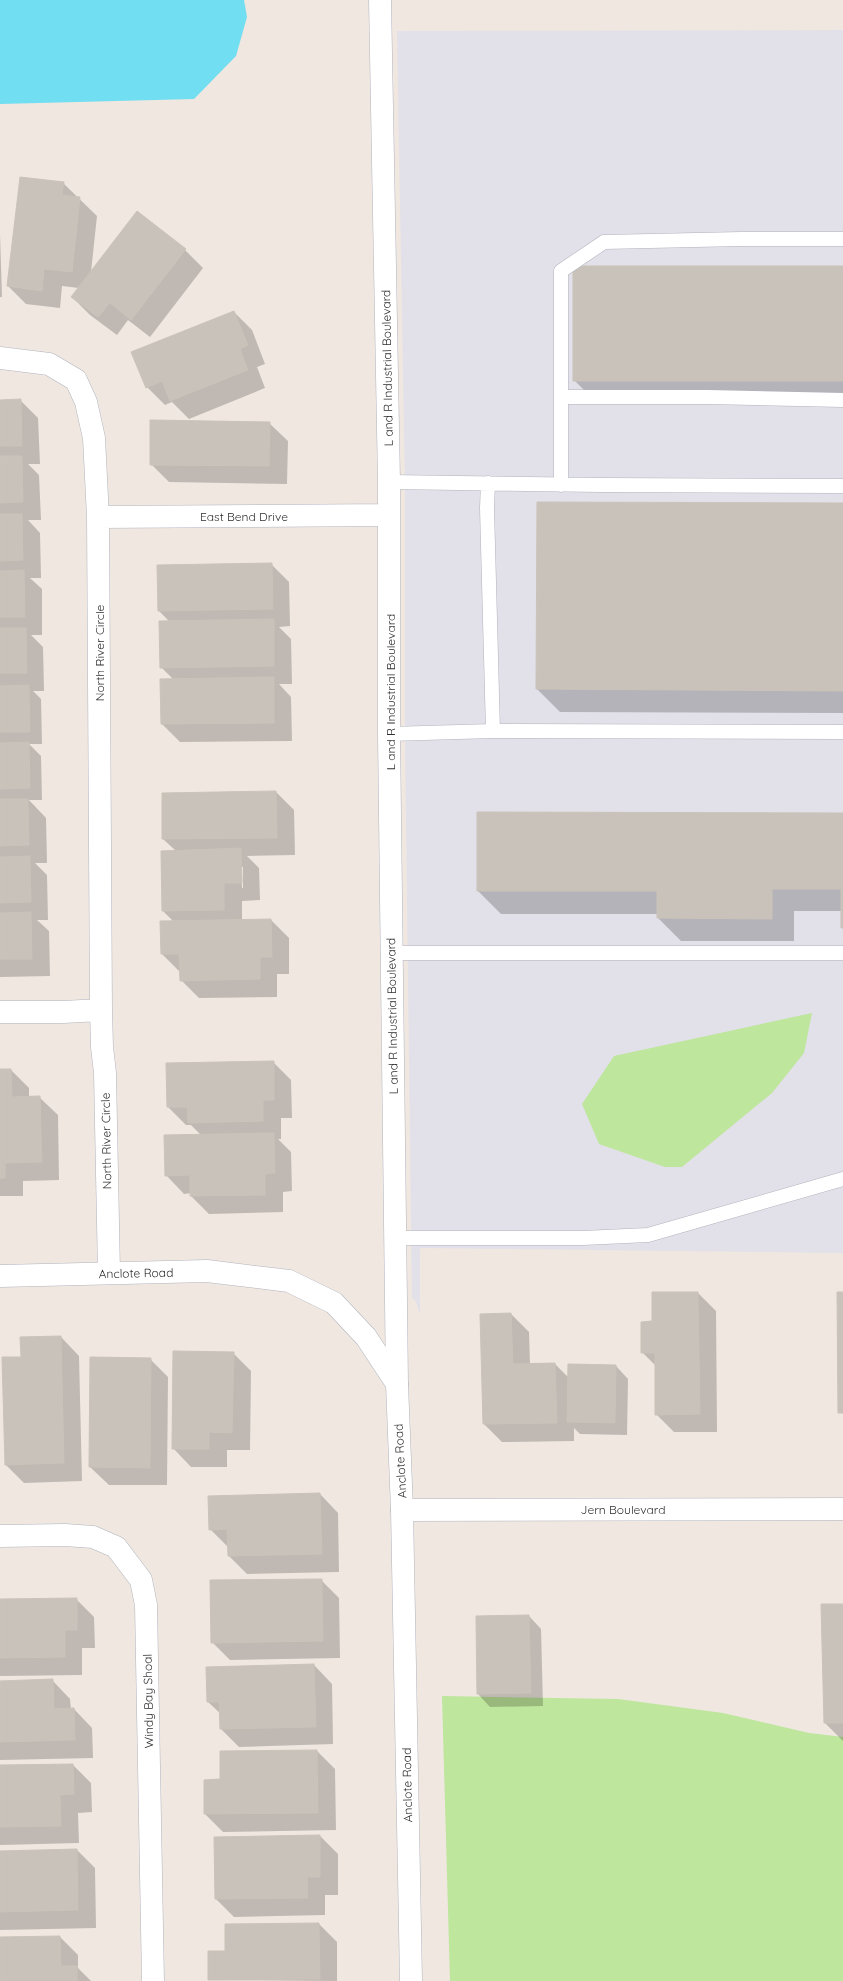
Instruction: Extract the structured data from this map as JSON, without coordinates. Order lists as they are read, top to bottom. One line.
{"streets":{"street":["L and R Industrial Boulevard","East Bend Drive","North River Circle","Anclote Road","Jern Boulevard","Windy Bay Shoal"]},"crossings":[["L and R Industrial Boulevard","East Bend Drive"],["L and R Industrial Boulevard","Anclote Road"],["East Bend Drive","North River Circle"],["North River Circle","Anclote Road"],["Anclote Road","Jern Boulevard"]]}
